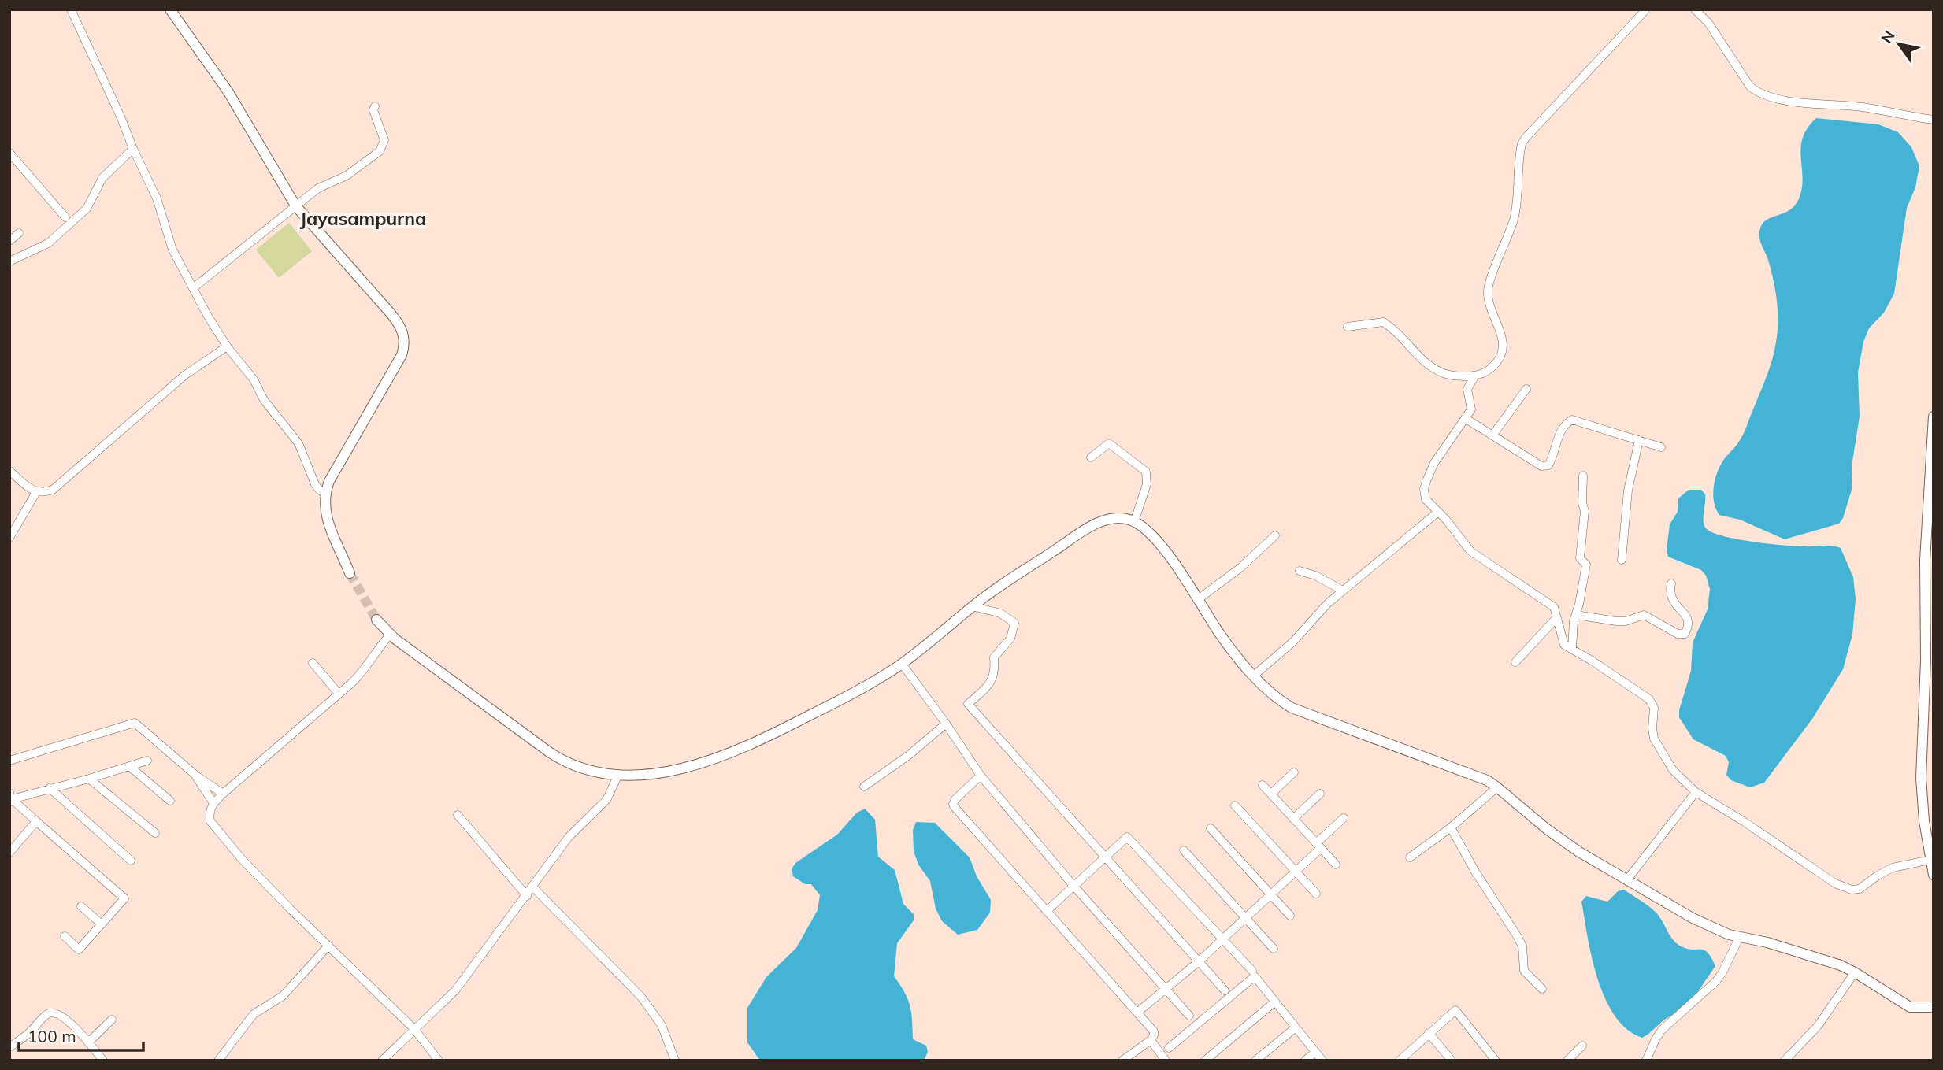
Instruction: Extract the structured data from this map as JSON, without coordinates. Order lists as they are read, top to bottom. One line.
{"districts":["Jayasampurna"],"scale_bar":"100 m","north":"top left"}
